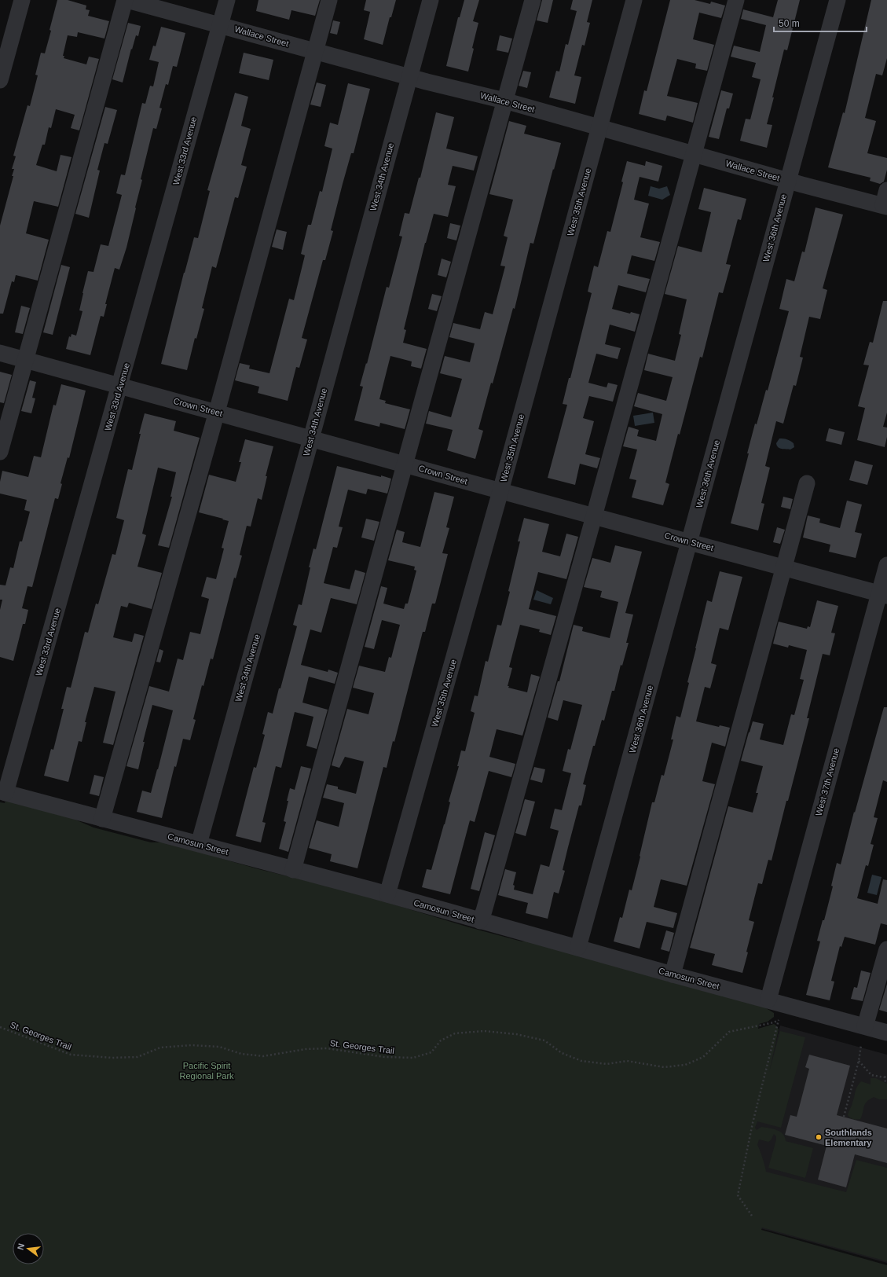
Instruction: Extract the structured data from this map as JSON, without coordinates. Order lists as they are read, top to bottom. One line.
{"streets":{"street":["Wallace Street","West 33rd Avenue","West 34th Avenue","West 35th Avenue","West 36th Avenue","Crown Street","West 37th Avenue","Camosun Street"],"path":["St. Georges Trail"]},"crossings":[["Wallace Street","West 33rd Avenue"],["Wallace Street","West 34th Avenue"],["Wallace Street","West 35th Avenue"],["Wallace Street","West 36th Avenue"],["West 33rd Avenue","Crown Street"],["West 33rd Avenue","Camosun Street"],["West 34th Avenue","Crown Street"],["West 34th Avenue","Camosun Street"],["West 35th Avenue","Crown Street"],["West 35th Avenue","Camosun Street"],["West 36th Avenue","Crown Street"],["West 36th Avenue","Camosun Street"],["Crown Street","West 37th Avenue"],["West 37th Avenue","Camosun Street"]],"parks":["Pacific Spirit Regional Park"],"places":["Southlands Elementary"],"scale_bar":"50 m","north":"left"}
